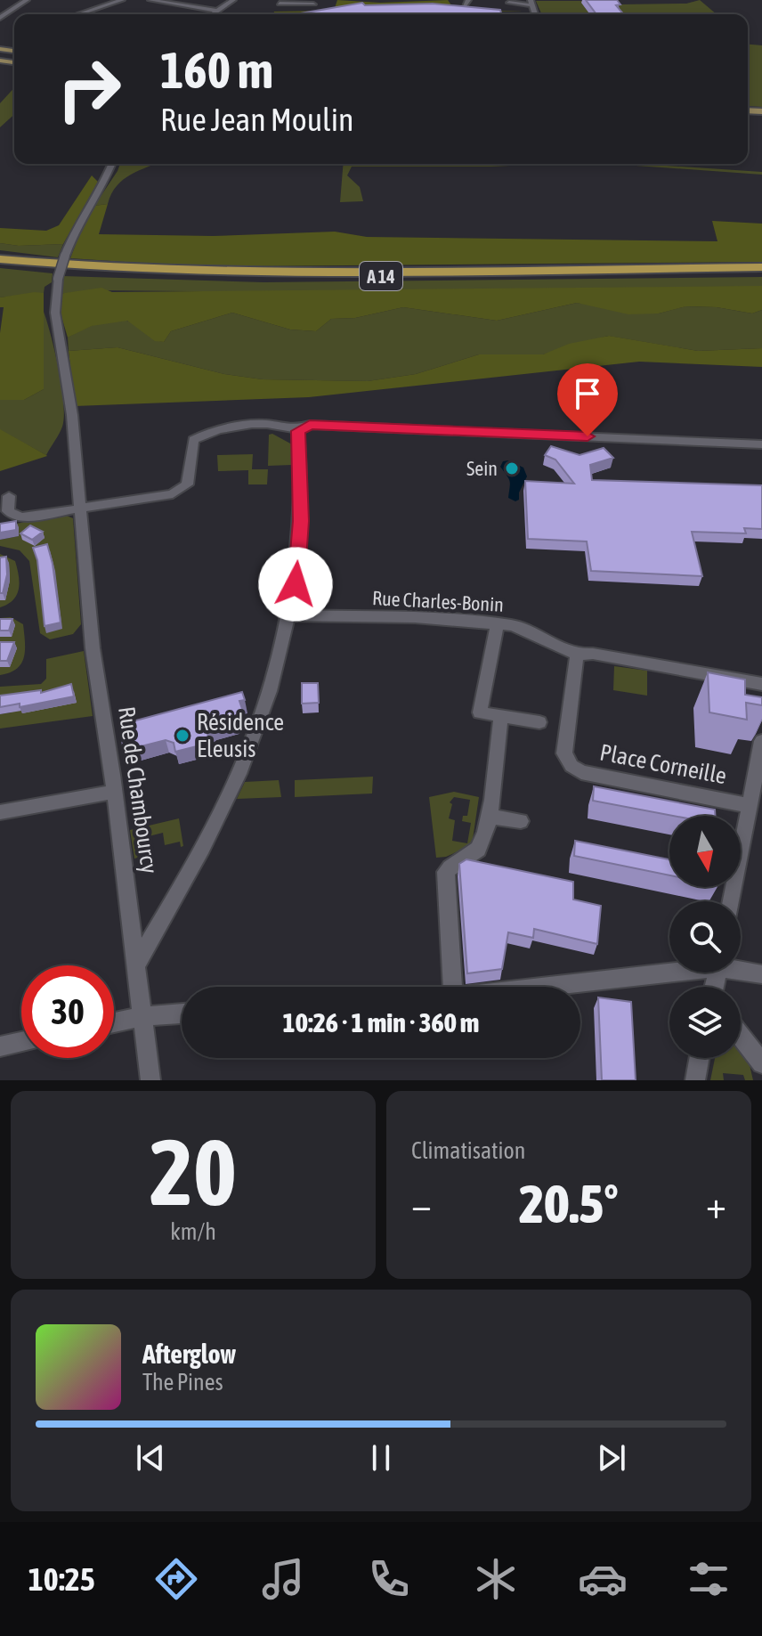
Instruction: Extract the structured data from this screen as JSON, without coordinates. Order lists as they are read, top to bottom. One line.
{"streets":{"highway":["A 14"],"street":["Rue Charles-Bonin","Place Corneille","Rue de Chambourcy"]},"crossings":[["Rue Charles-Bonin","Place Corneille"]],"places":["Sein","Résidence Eleusis"],"north":"bottom","page":{"turn":["160 m","Rue Jean Moulin"],"limit":"30","trip":"10:26 · 1 min · 360 m","tile":[["20","km/h"],"Climatisation"],"heat":["−","20.5°","+"],"song":["Afterglow","The Pines"],"tabs":"10:25"}}
